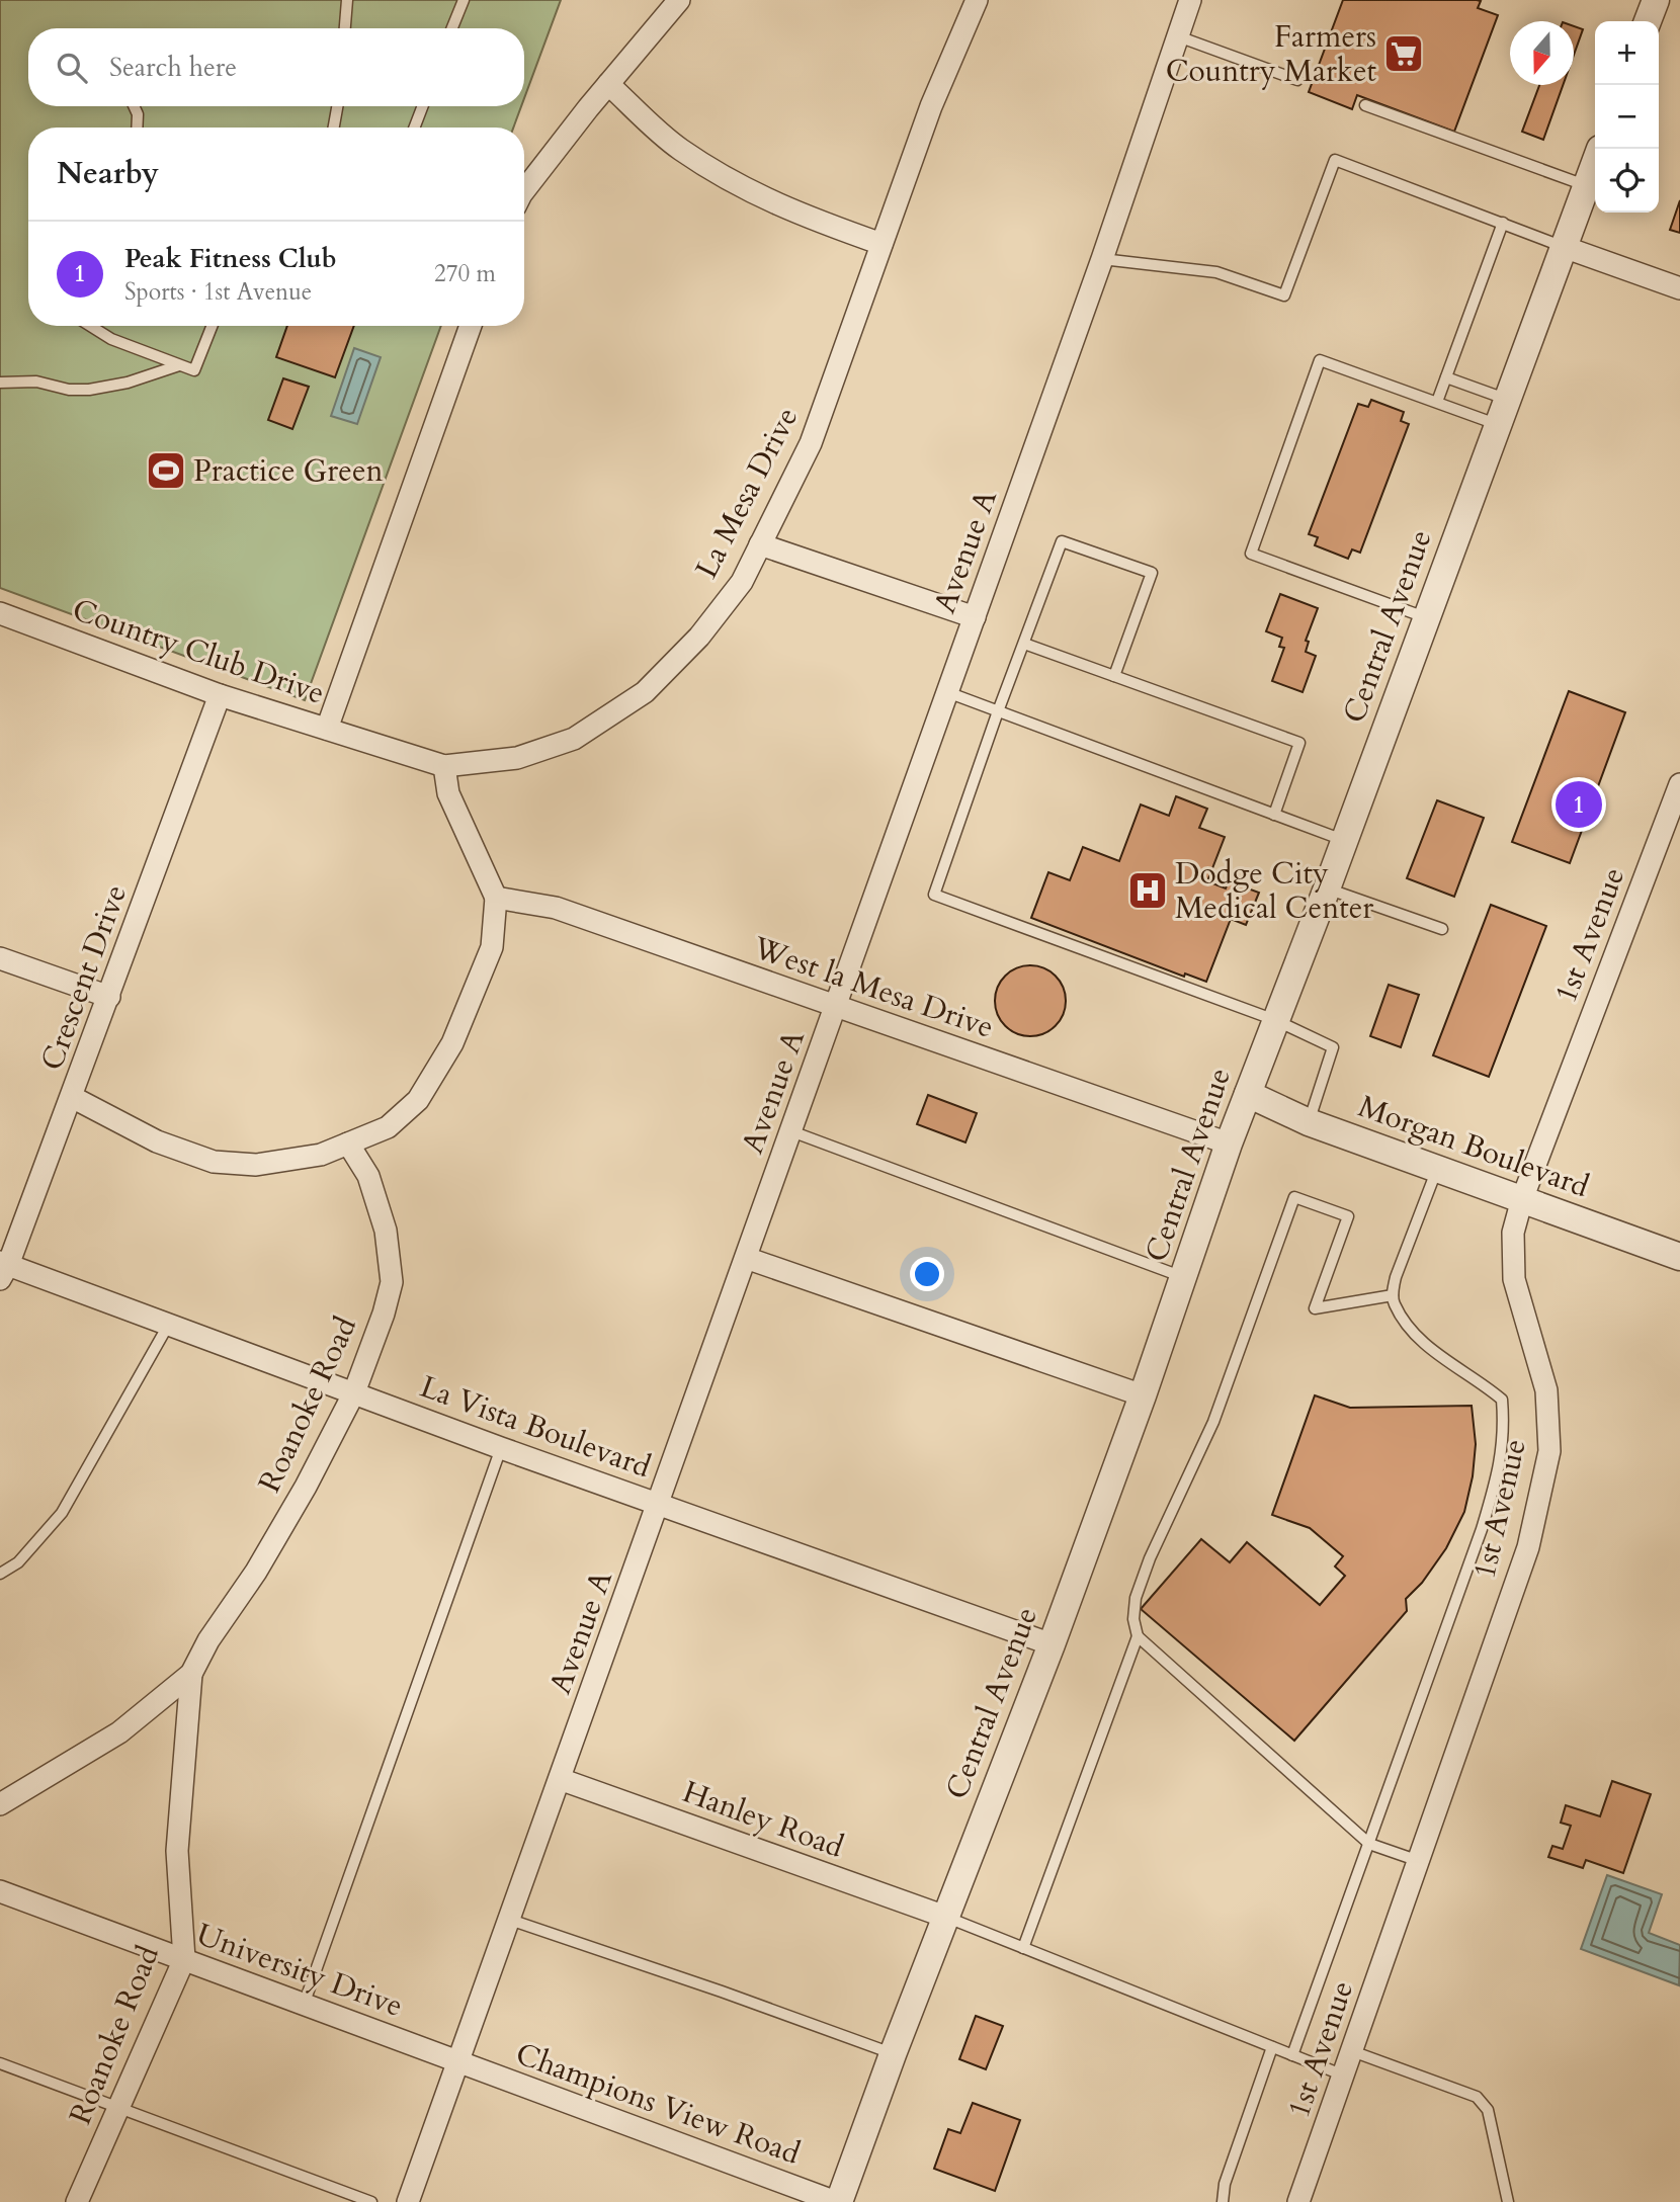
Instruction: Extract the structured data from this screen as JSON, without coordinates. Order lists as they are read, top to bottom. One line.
{"streets":{"street":["La Mesa Drive","Avenue A","Central Avenue","Country Club Drive","1st Avenue","Crescent Drive","West la Mesa Drive","Morgan Boulevard","Roanoke Road","La Vista Boulevard","Hanley Road","University Drive","Champions View Road"]},"crossings":[["Avenue A","West la Mesa Drive"],["Avenue A","La Vista Boulevard"],["Avenue A","Hanley Road"],["Avenue A","University Drive"],["Avenue A","Champions View Road"],["Central Avenue","West la Mesa Drive"],["Central Avenue","Morgan Boulevard"],["Central Avenue","La Vista Boulevard"],["Central Avenue","Hanley Road"],["Central Avenue","Champions View Road"],["Country Club Drive","Crescent Drive"],["1st Avenue","Morgan Boulevard"],["Crescent Drive","La Vista Boulevard"],["Roanoke Road","La Vista Boulevard"],["Roanoke Road","University Drive"],["University Drive","Champions View Road"]],"places":{"supermarket":["Farmers Country Market"],"sports":["Practice Green"],"hospital":["Dodge City Medical Center"]},"north":"bottom","page":{"map_buttons":["+","−"],"search":"Search here","heading":"Nearby","list":[{"mark":"1","name":"Peak Fitness Club","note":"Sports · 1st Avenue","value":"270 m"}],"pins":"1"}}
